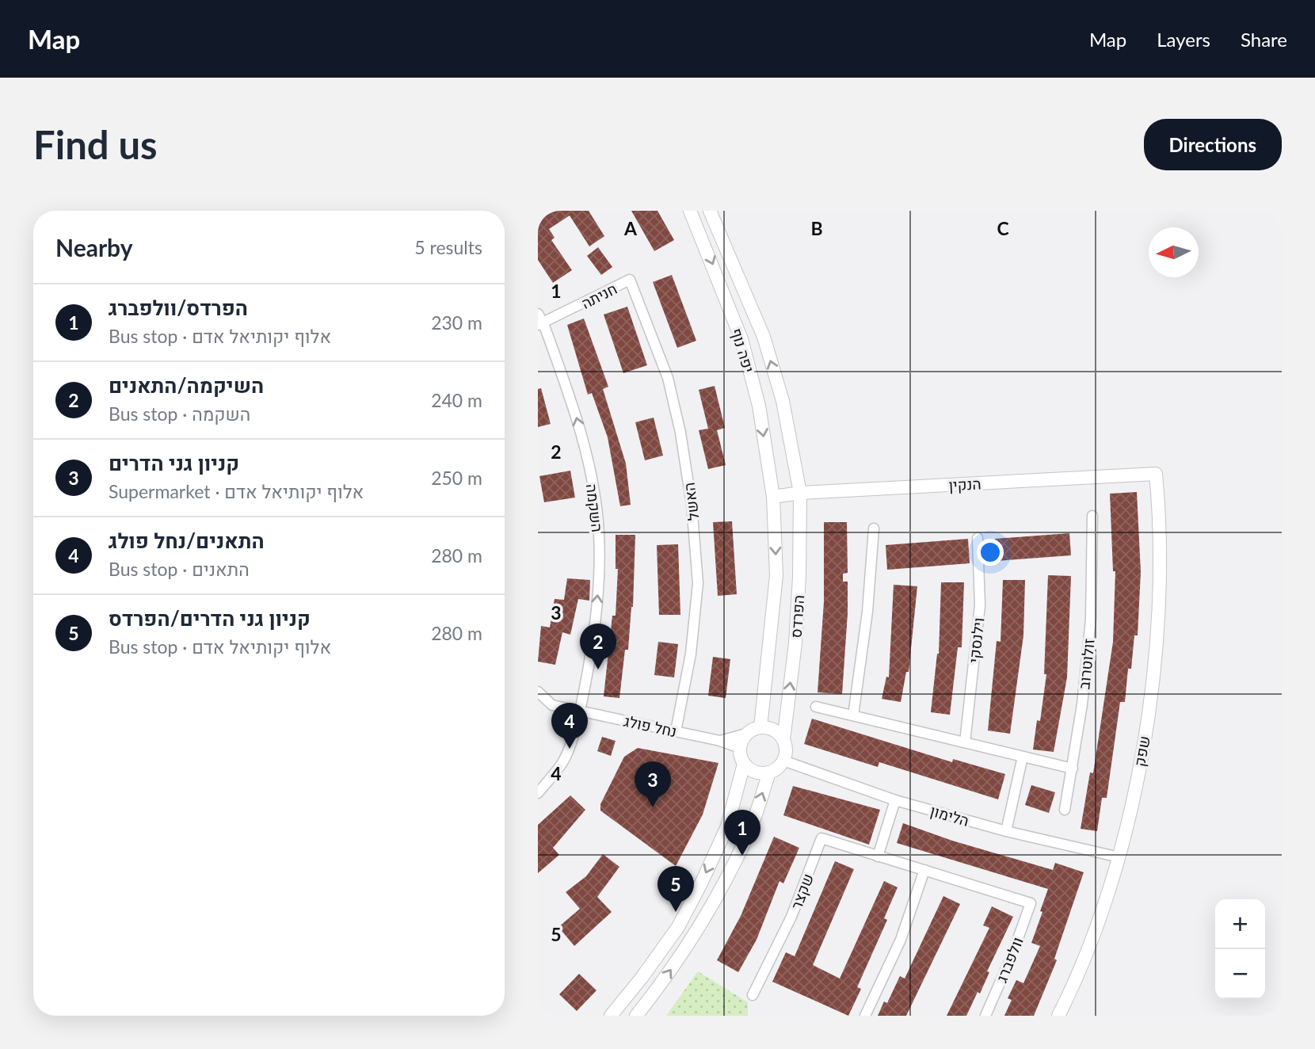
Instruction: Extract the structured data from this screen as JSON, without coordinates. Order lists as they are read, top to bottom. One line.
{"streets":{"street":["חניתה","יפה נוף","הנקין","האשל","השקמה","הפרדס","וילנסקי","זולוטרוב","נחל פולג","שפק","הלימון","שקצר","וולפברג"]},"crossings":[["חניתה","האשל"],["חניתה","השקמה"],["יפה נוף","הנקין"],["יפה נוף","הפרדס"],["הנקין","הפרדס"],["הנקין","שפק"],["האשל","נחל פולג"],["השקמה","נחל פולג"],["הפרדס","נחל פולג"],["הפרדס","הלימון"],["נחל פולג","הלימון"],["שפק","הלימון"],["שקצר","וולפברג"]],"one_way":["השקמה"],"north":"left","page":{"header":"Map","nav":["Map","Layers","Share"],"buttons":"Directions","title":"Find us","heading":["Nearby","5 results"],"list":[{"mark":"1","name":"הפרדס/וולפברג","note":"Bus stop · אלוף יקותיאל אדם","value":"230 m"},{"mark":"2","name":"השיקמה/התאנים","note":"Bus stop · השקמה","value":"240 m"},{"mark":"3","name":"קניון גני הדרים","note":"Supermarket · אלוף יקותיאל אדם","value":"250 m"},{"mark":"4","name":"התאנים/נחל פולג","note":"Bus stop · התאנים","value":"280 m"},{"mark":"5","name":"קניון גני הדרים/הפרדס","note":"Bus stop · אלוף יקותיאל אדם","value":"280 m"}],"pins":["2","4","3","1","5"],"map_buttons":["+","−"]},"grid":{"columns":["A","B","C"],"rows":["1","2","3","4","5"]}}
